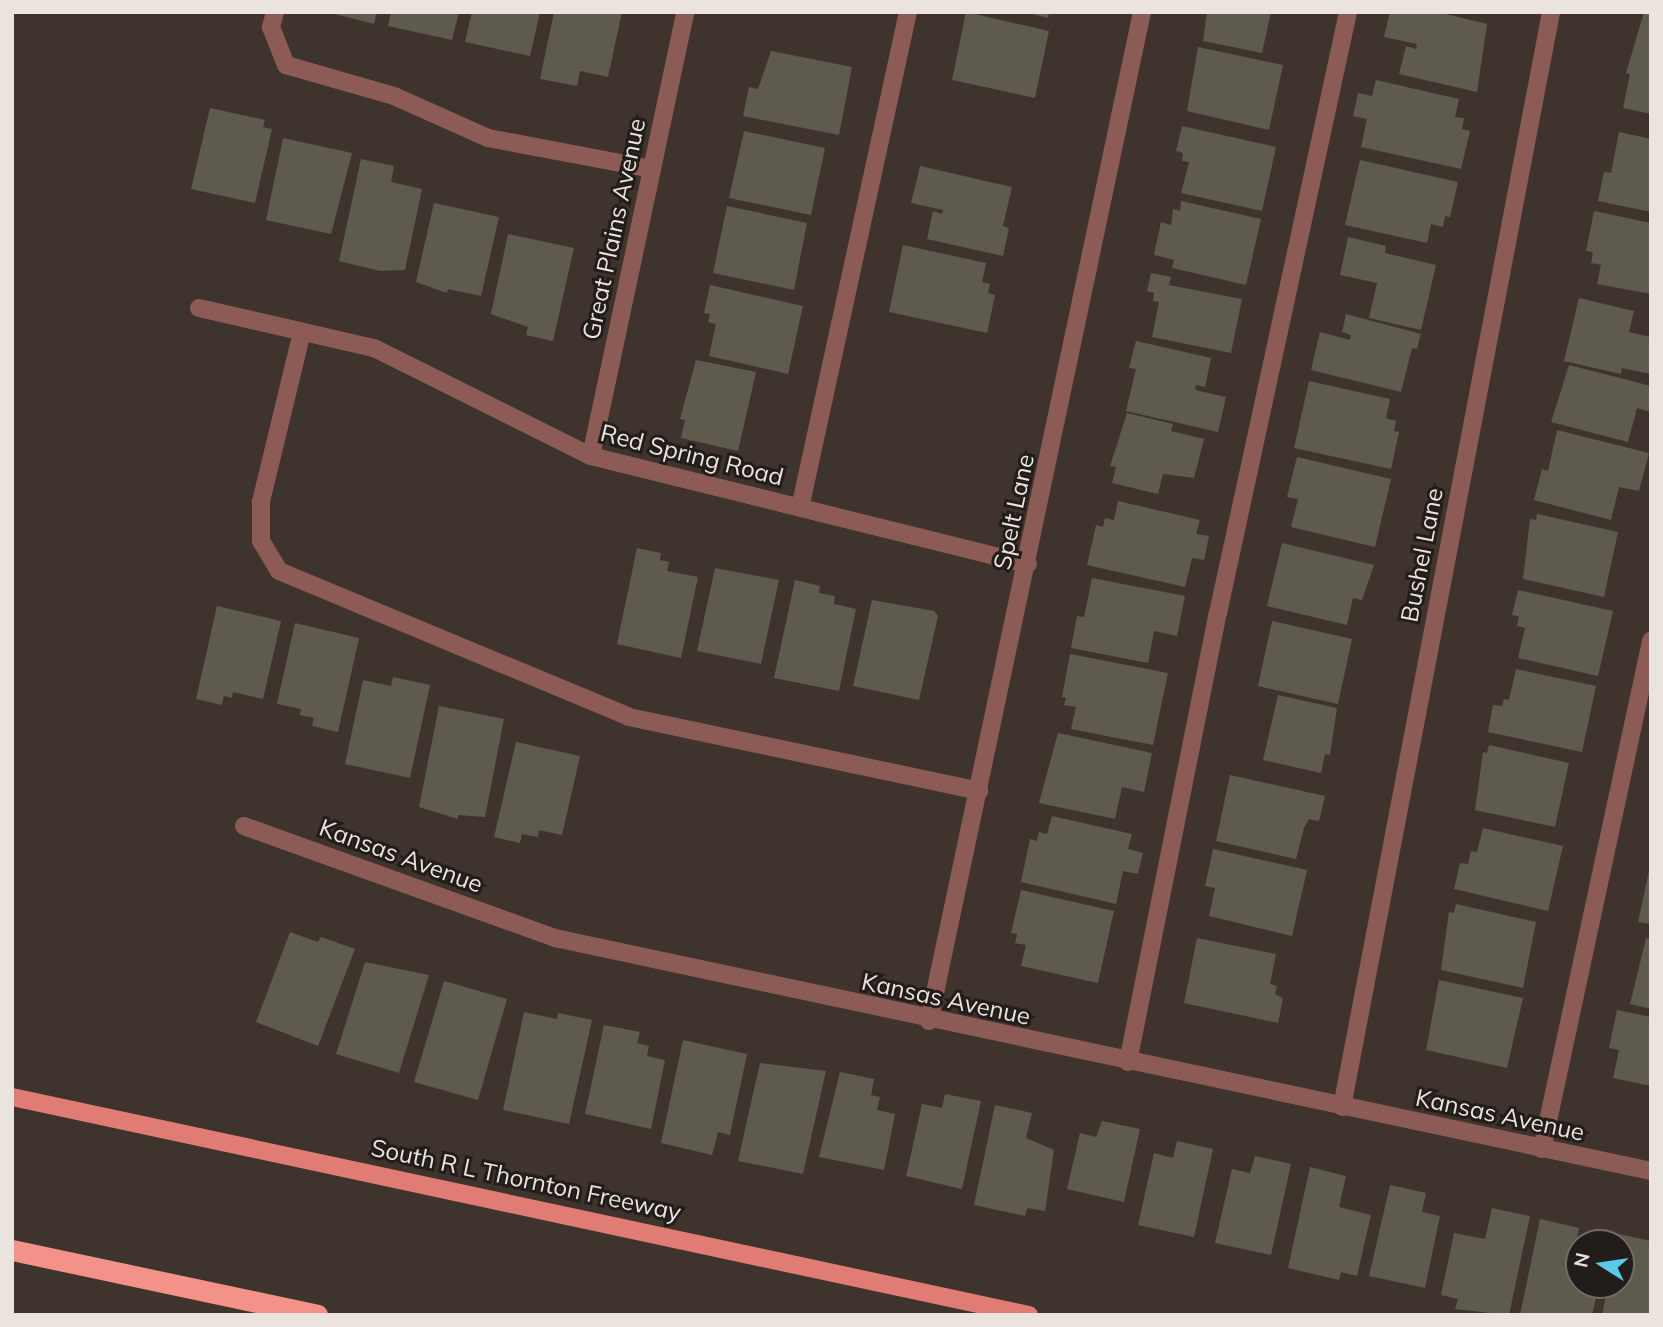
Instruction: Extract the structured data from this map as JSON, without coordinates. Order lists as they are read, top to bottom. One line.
{"streets":{"main road":["South R L Thornton Freeway"],"street":["Great Plains Avenue","Red Spring Road","Spelt Lane","Bushel Lane","Kansas Avenue"]},"crossings":[["Great Plains Avenue","Red Spring Road"],["Red Spring Road","Spelt Lane"],["Spelt Lane","Kansas Avenue"],["Bushel Lane","Kansas Avenue"]],"north":"left"}
